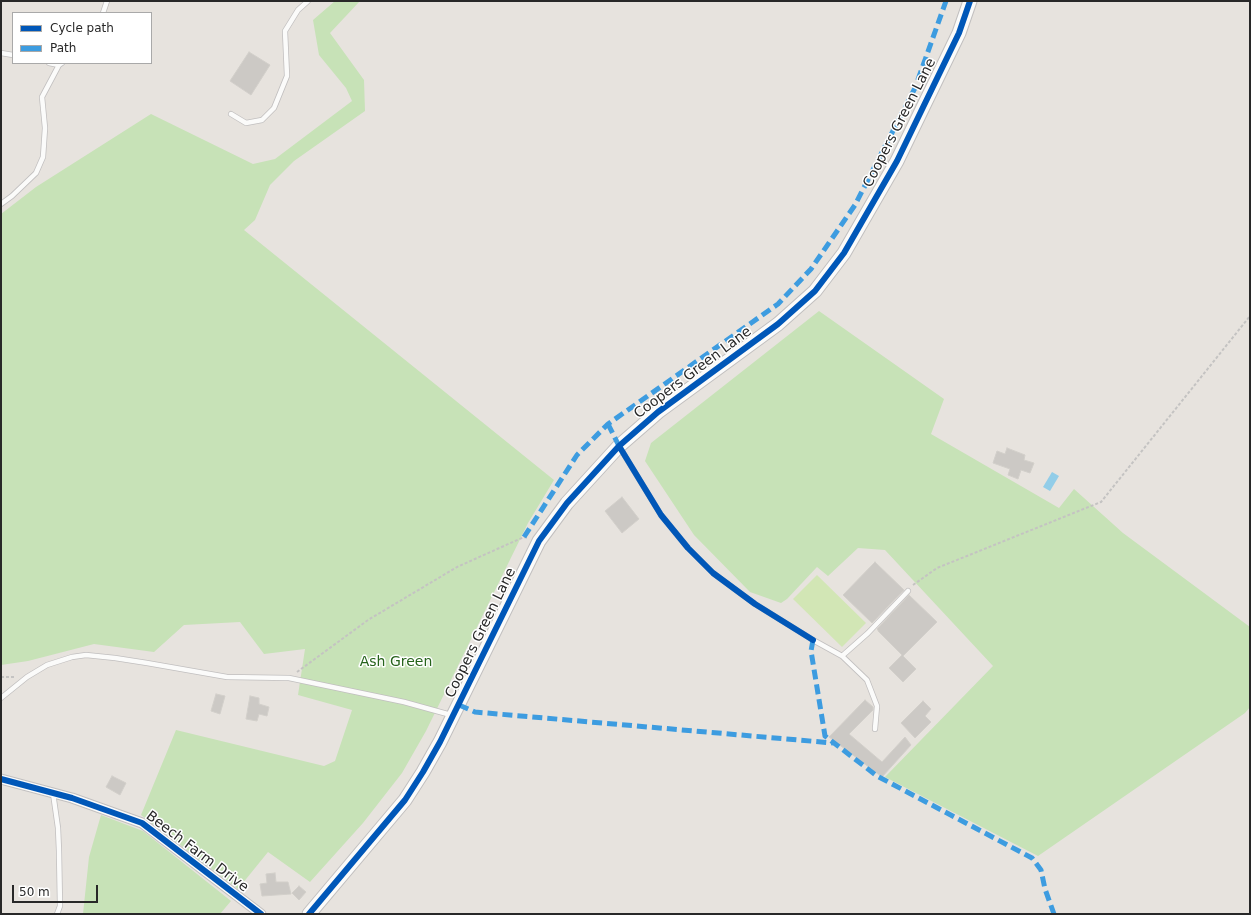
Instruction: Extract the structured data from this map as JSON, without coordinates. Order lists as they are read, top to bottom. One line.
{"streets":{"street":["Coopers Green Lane","Beech Farm Drive"]},"parks":["Ash Green"],"legend":["Cycle path","Path"],"scale_bar":"50 m"}
